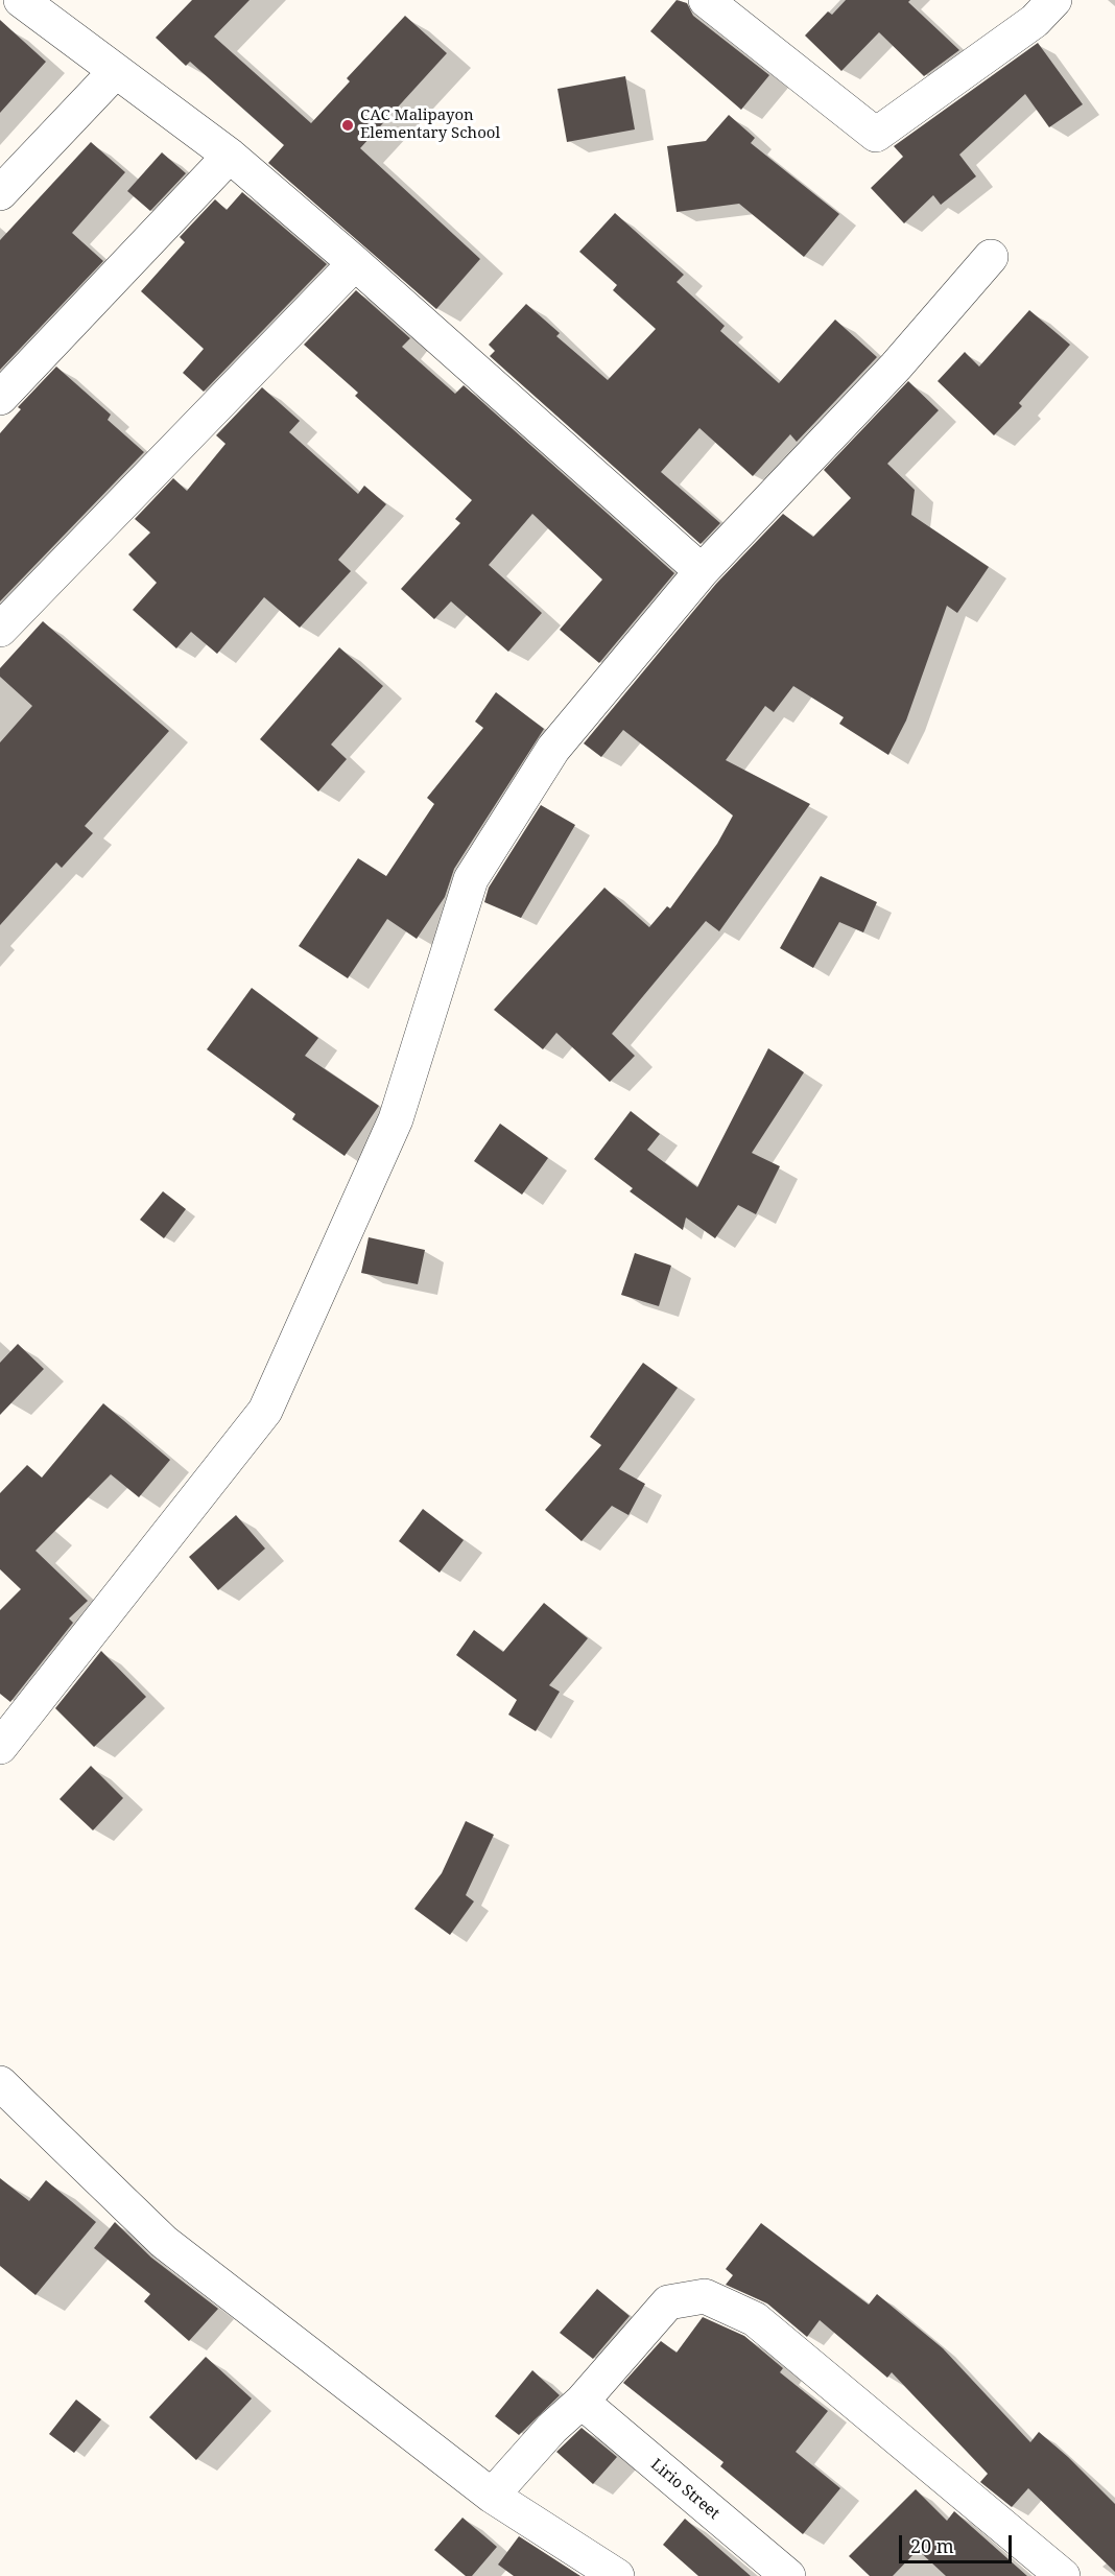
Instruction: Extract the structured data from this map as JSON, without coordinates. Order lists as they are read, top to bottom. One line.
{"streets":{"street":["Lirio Street"]},"places":["CAC Malipayon Elementary School"],"scale_bar":"20 m"}
